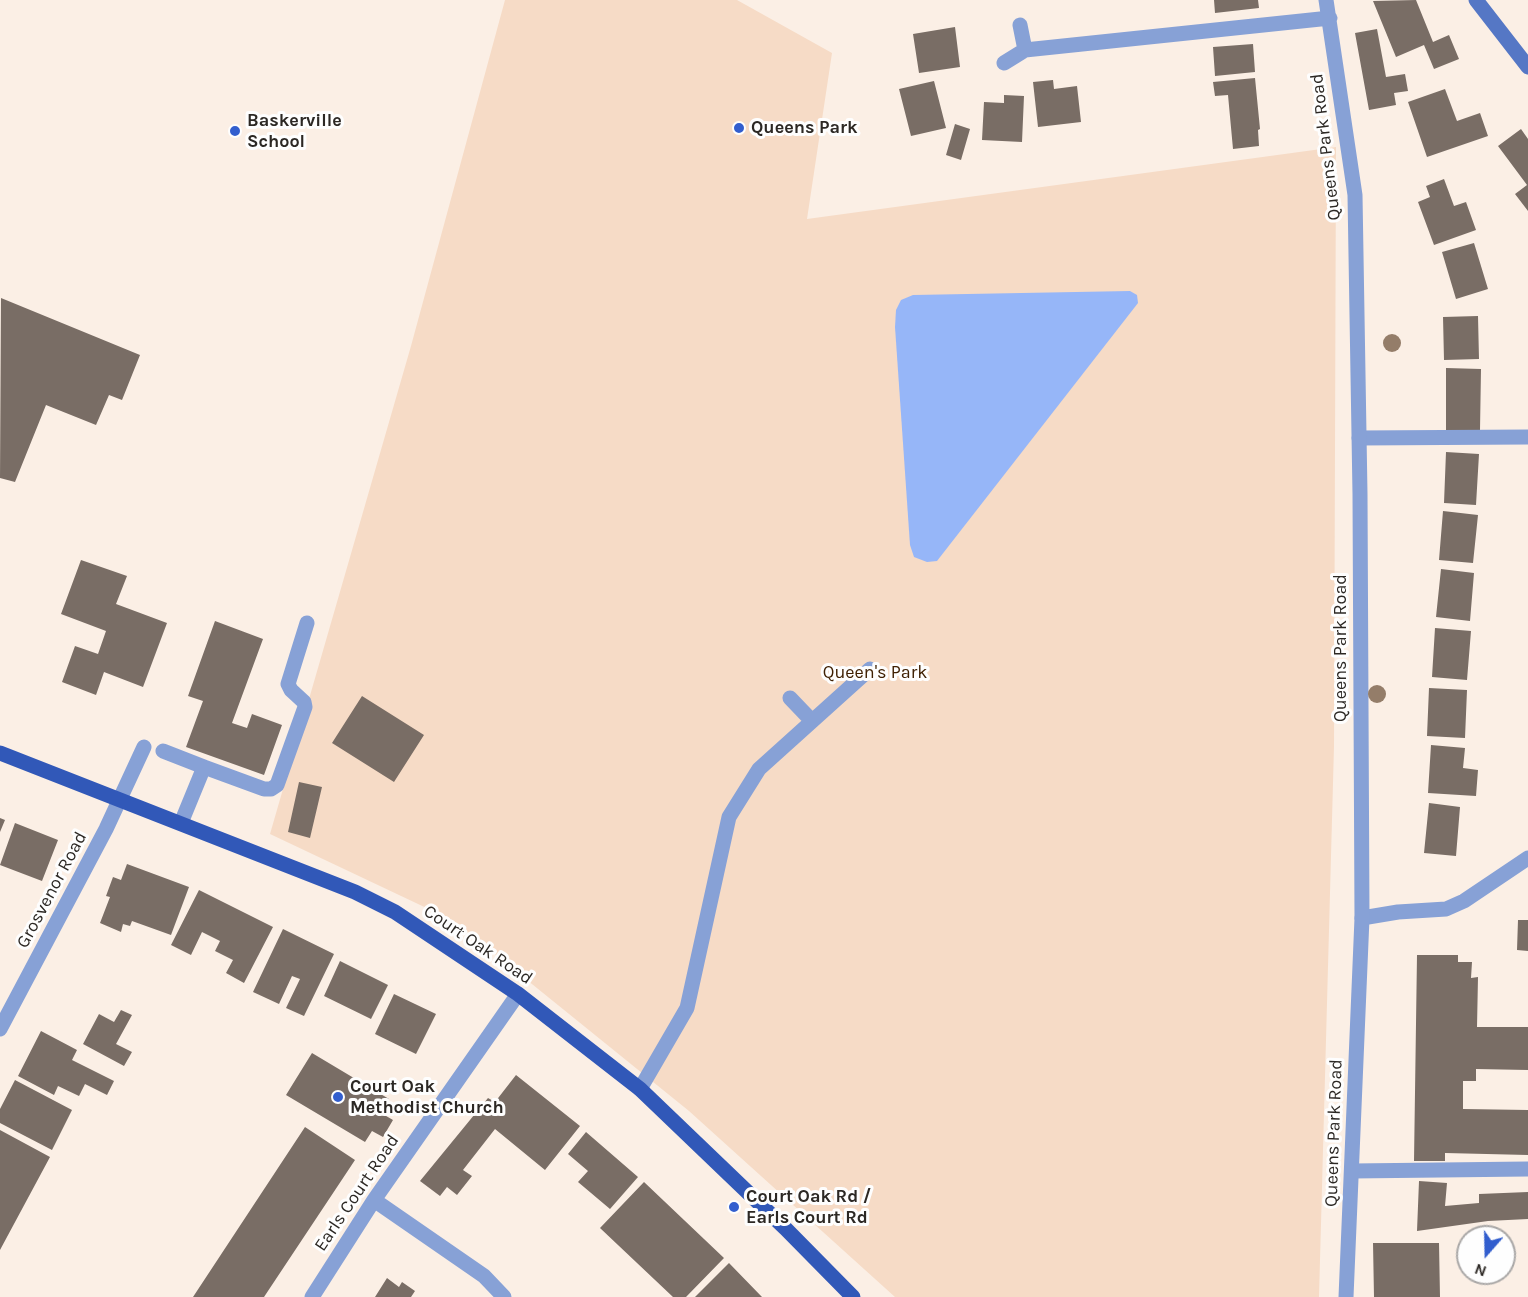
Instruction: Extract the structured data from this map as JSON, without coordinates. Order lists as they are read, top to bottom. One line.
{"streets":{"main road":["Court Oak Road"],"street":["Queens Park Road","Grosvenor Road","Earls Court Road"]},"crossings":[["Grosvenor Road","Court Oak Road"],["Court Oak Road","Earls Court Road"]],"parks":["Queen's Park"],"places":["Queens Park","Baskerville School","Court Oak Methodist Church","Court Oak Rd / Earls Court Rd"],"north":"bottom"}
